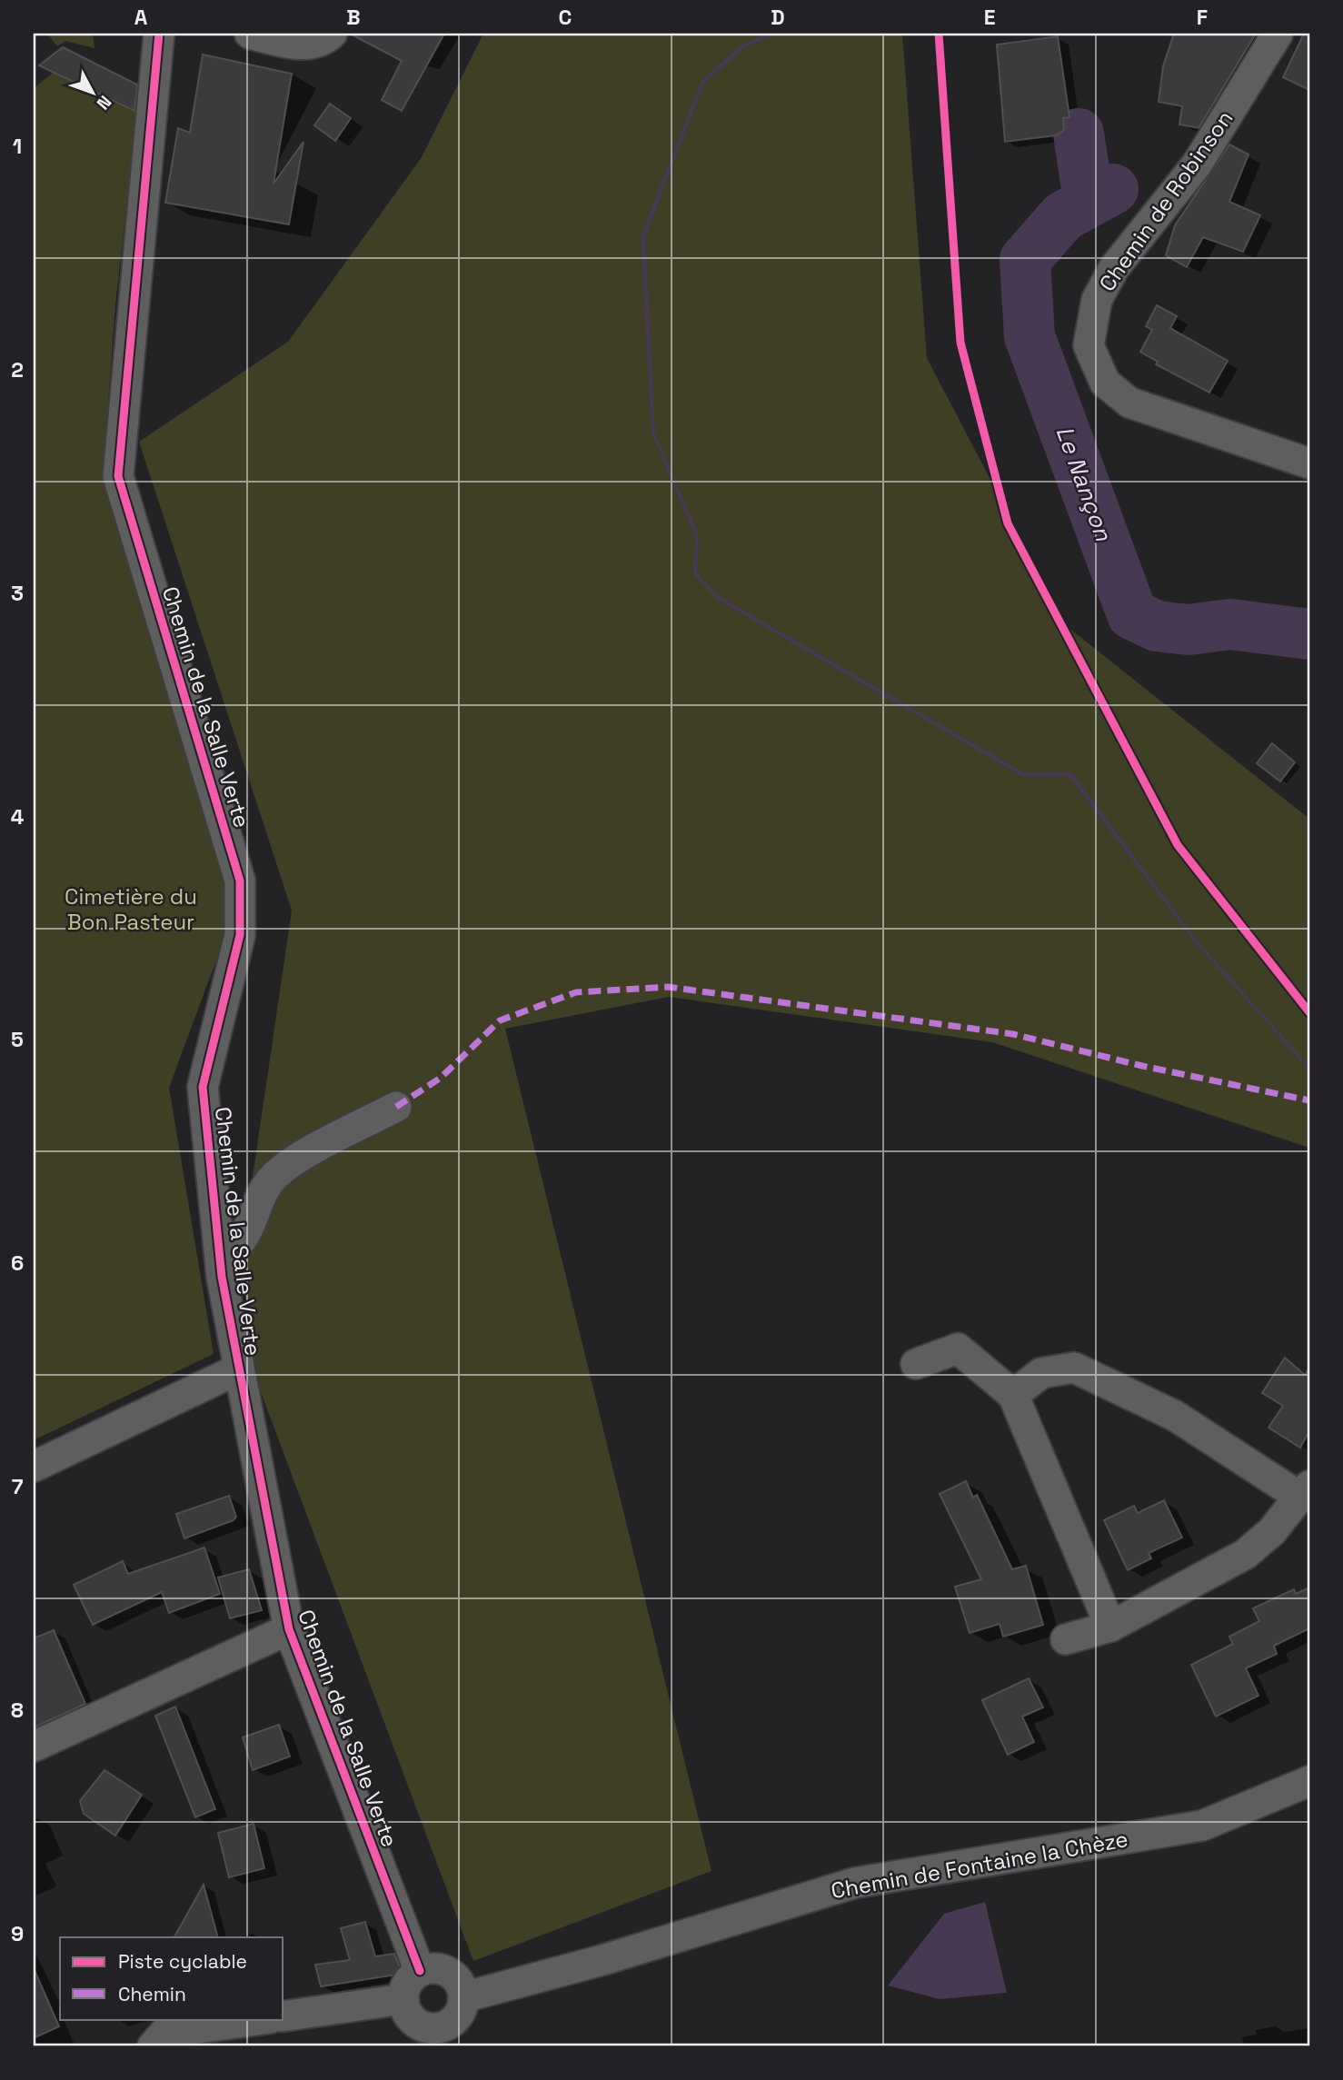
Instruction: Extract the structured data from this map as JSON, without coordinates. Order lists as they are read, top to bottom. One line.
{"streets":{"street":["Chemin de Robinson","Chemin de la Salle Verte","Chemin de Fontaine la Chèze"]},"crossings":[["Chemin de la Salle Verte","Chemin de Fontaine la Chèze"]],"water":["Le Nançon"],"parks":["Cimetière du Bon Pasteur"],"legend":["Piste cyclable","Chemin"],"north":"bottom right","grid":{"columns":["A","B","C","D","E","F"],"rows":["1","2","3","4","5","6","7","8","9"]}}
